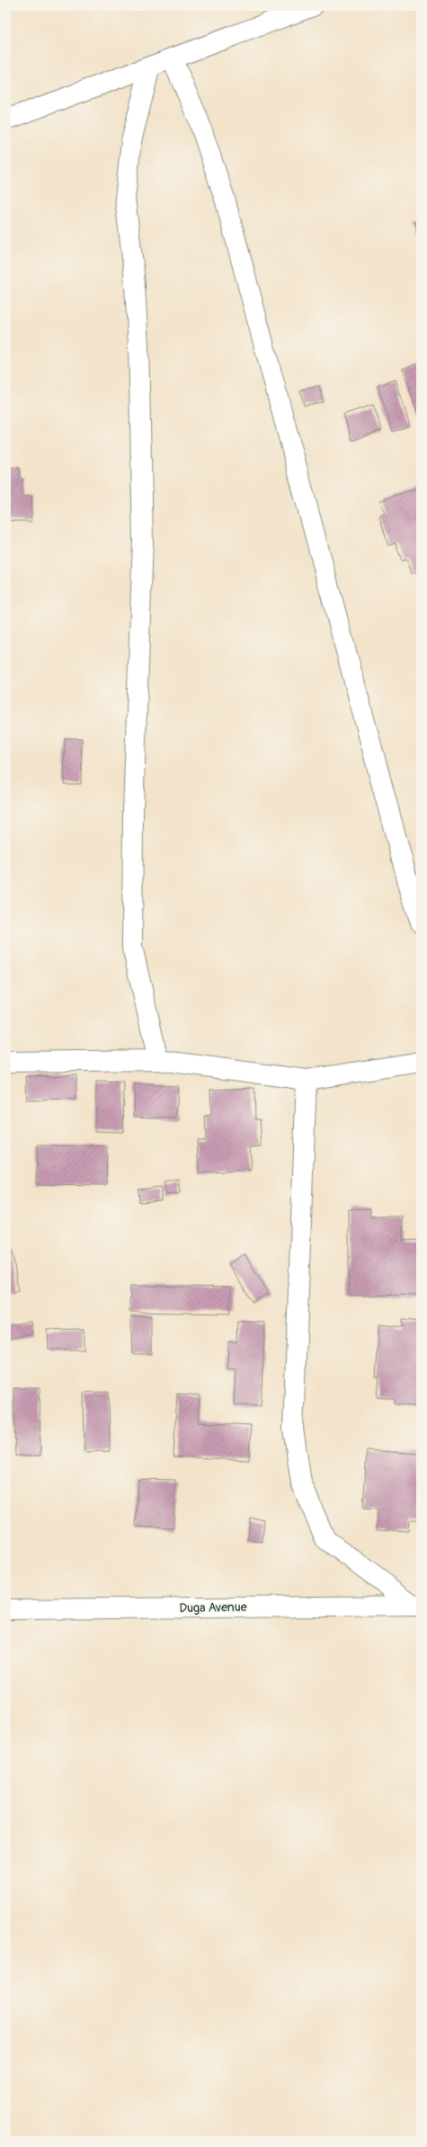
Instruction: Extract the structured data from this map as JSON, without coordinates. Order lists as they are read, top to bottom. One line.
{"streets":{"street":["Duga Avenue"]}}
